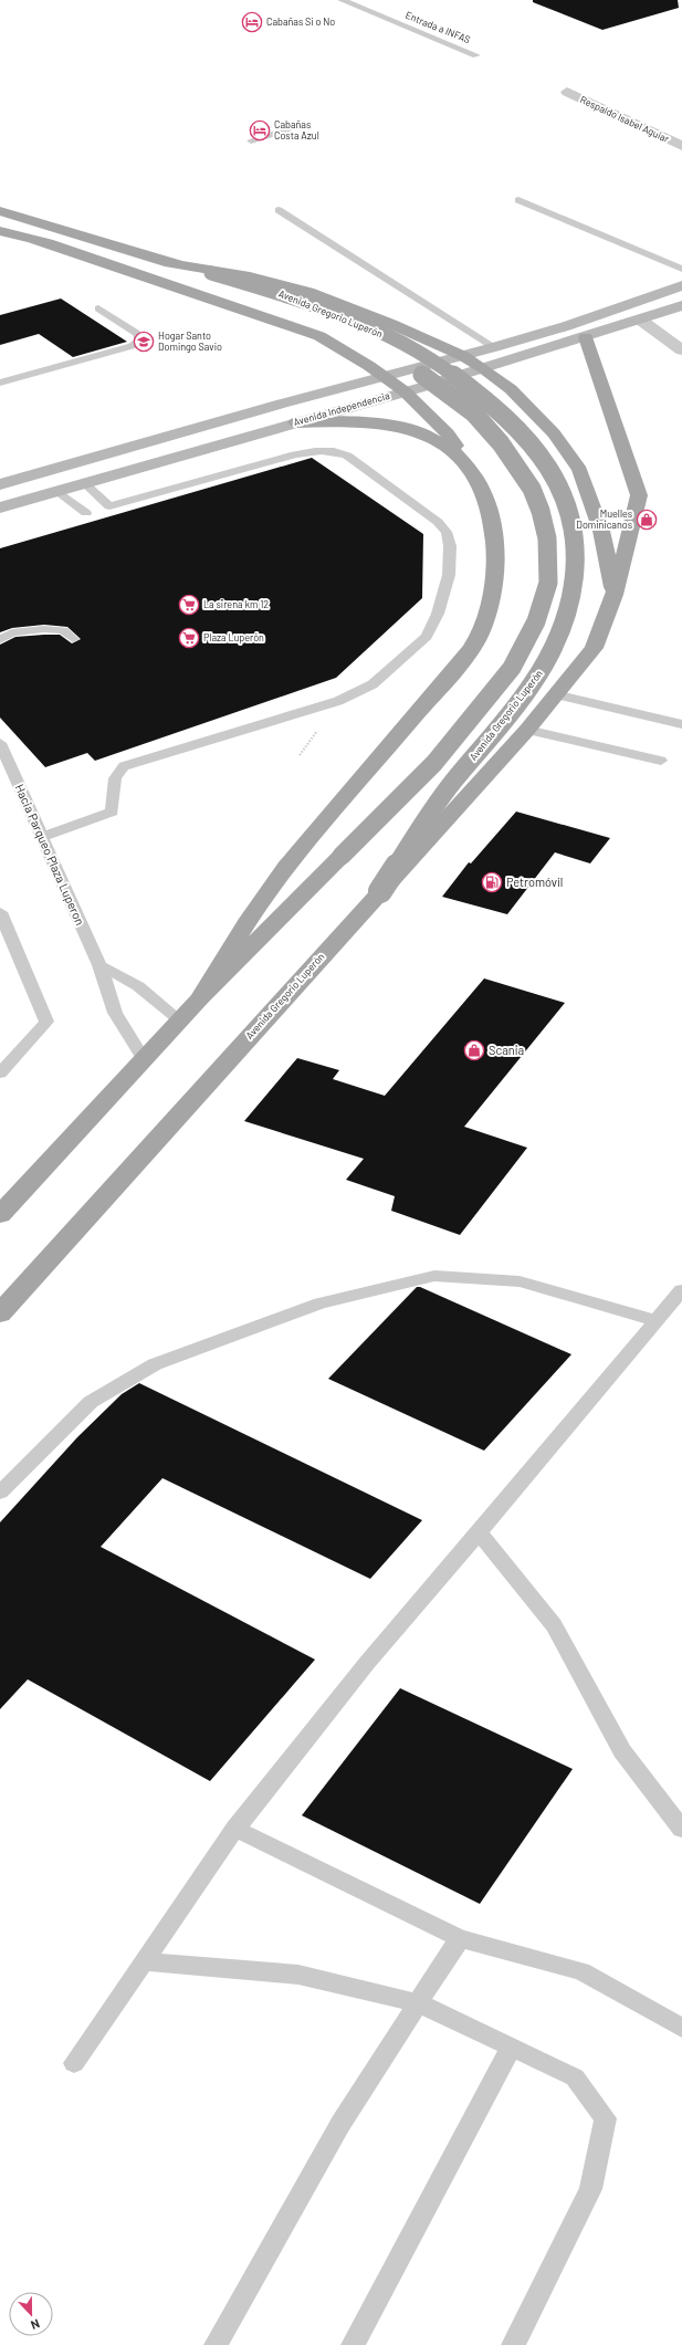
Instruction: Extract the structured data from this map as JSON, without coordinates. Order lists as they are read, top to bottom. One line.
{"streets":{"main road":["Avenida Gregorio Luperón","Avenida Independencia"],"street":["Respaldo Isabel Aguiar"],"lane":["Entrada a INFAS","Hacia Parqueo Plaza Luperon"]},"crossings":[["Avenida Gregorio Luperón","Hacia Parqueo Plaza Luperon"]],"places":{"hotel":["Cabañas Si o No","Cabañas Costa Azul"],"school or university":["Hogar Santo Domingo Savio"],"shop":["Muelles Dominicanos","Scania"],"supermarket":["La sirena km 12","Plaza Luperón"],"fuel station":["Petromóvil"]},"north":"bottom"}
